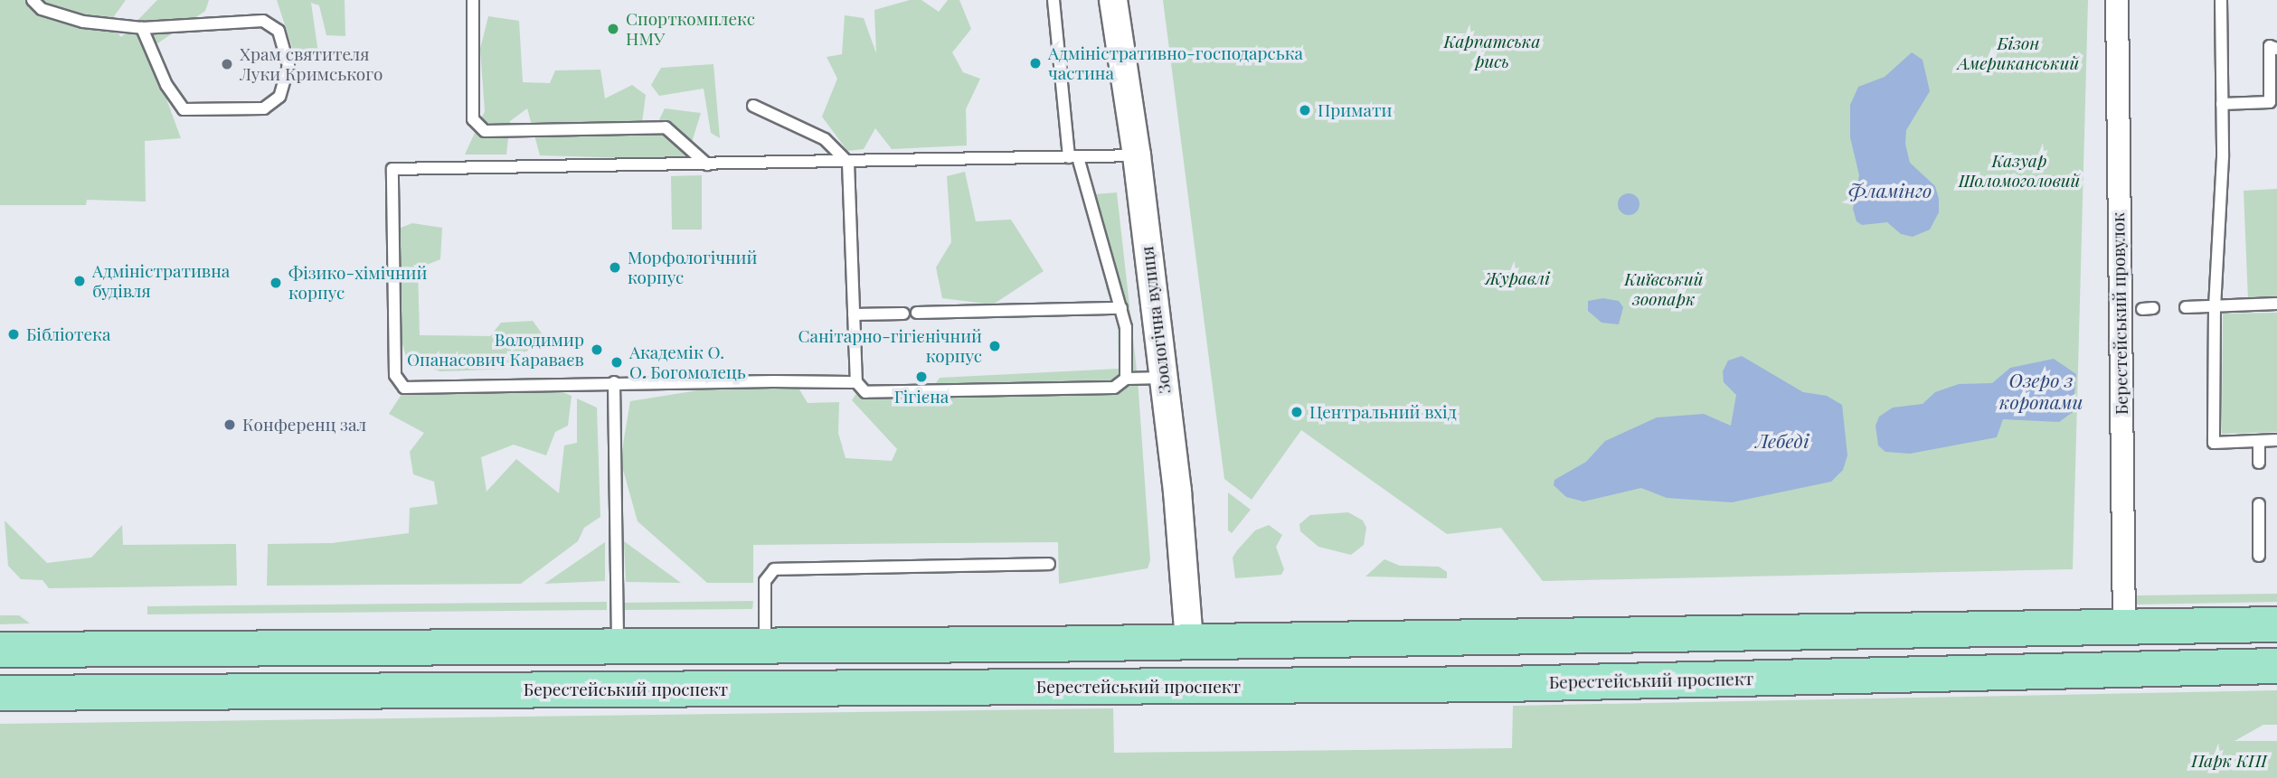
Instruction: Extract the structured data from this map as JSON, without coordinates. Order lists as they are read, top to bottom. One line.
{"streets":{"main road":["Берестейський проспект"],"street":["Берестейський провулок","Зоологічна вулиця"]},"water":["Фламінго","Озеро з коропами","Лебеді"],"parks":["Карпатська рись","Бізон Американський","Казуар Шоломоголовий","Журавлі","Київський зоопарк","Парк КПІ"],"places":["Спорткомплекс НМУ","Адміністративно-господарська частина","Храм святителя Луки Кримського","Примати","Морфологічний корпус","Адміністративна будівля","Фізико-хімічний корпус","Бібліотека","Санітарно-гігієнічний корпус","Володимир Опанасович Караваєв","Академік О. О. Богомолець","Гігієна","Центральний вхід","Конференц зал"]}
